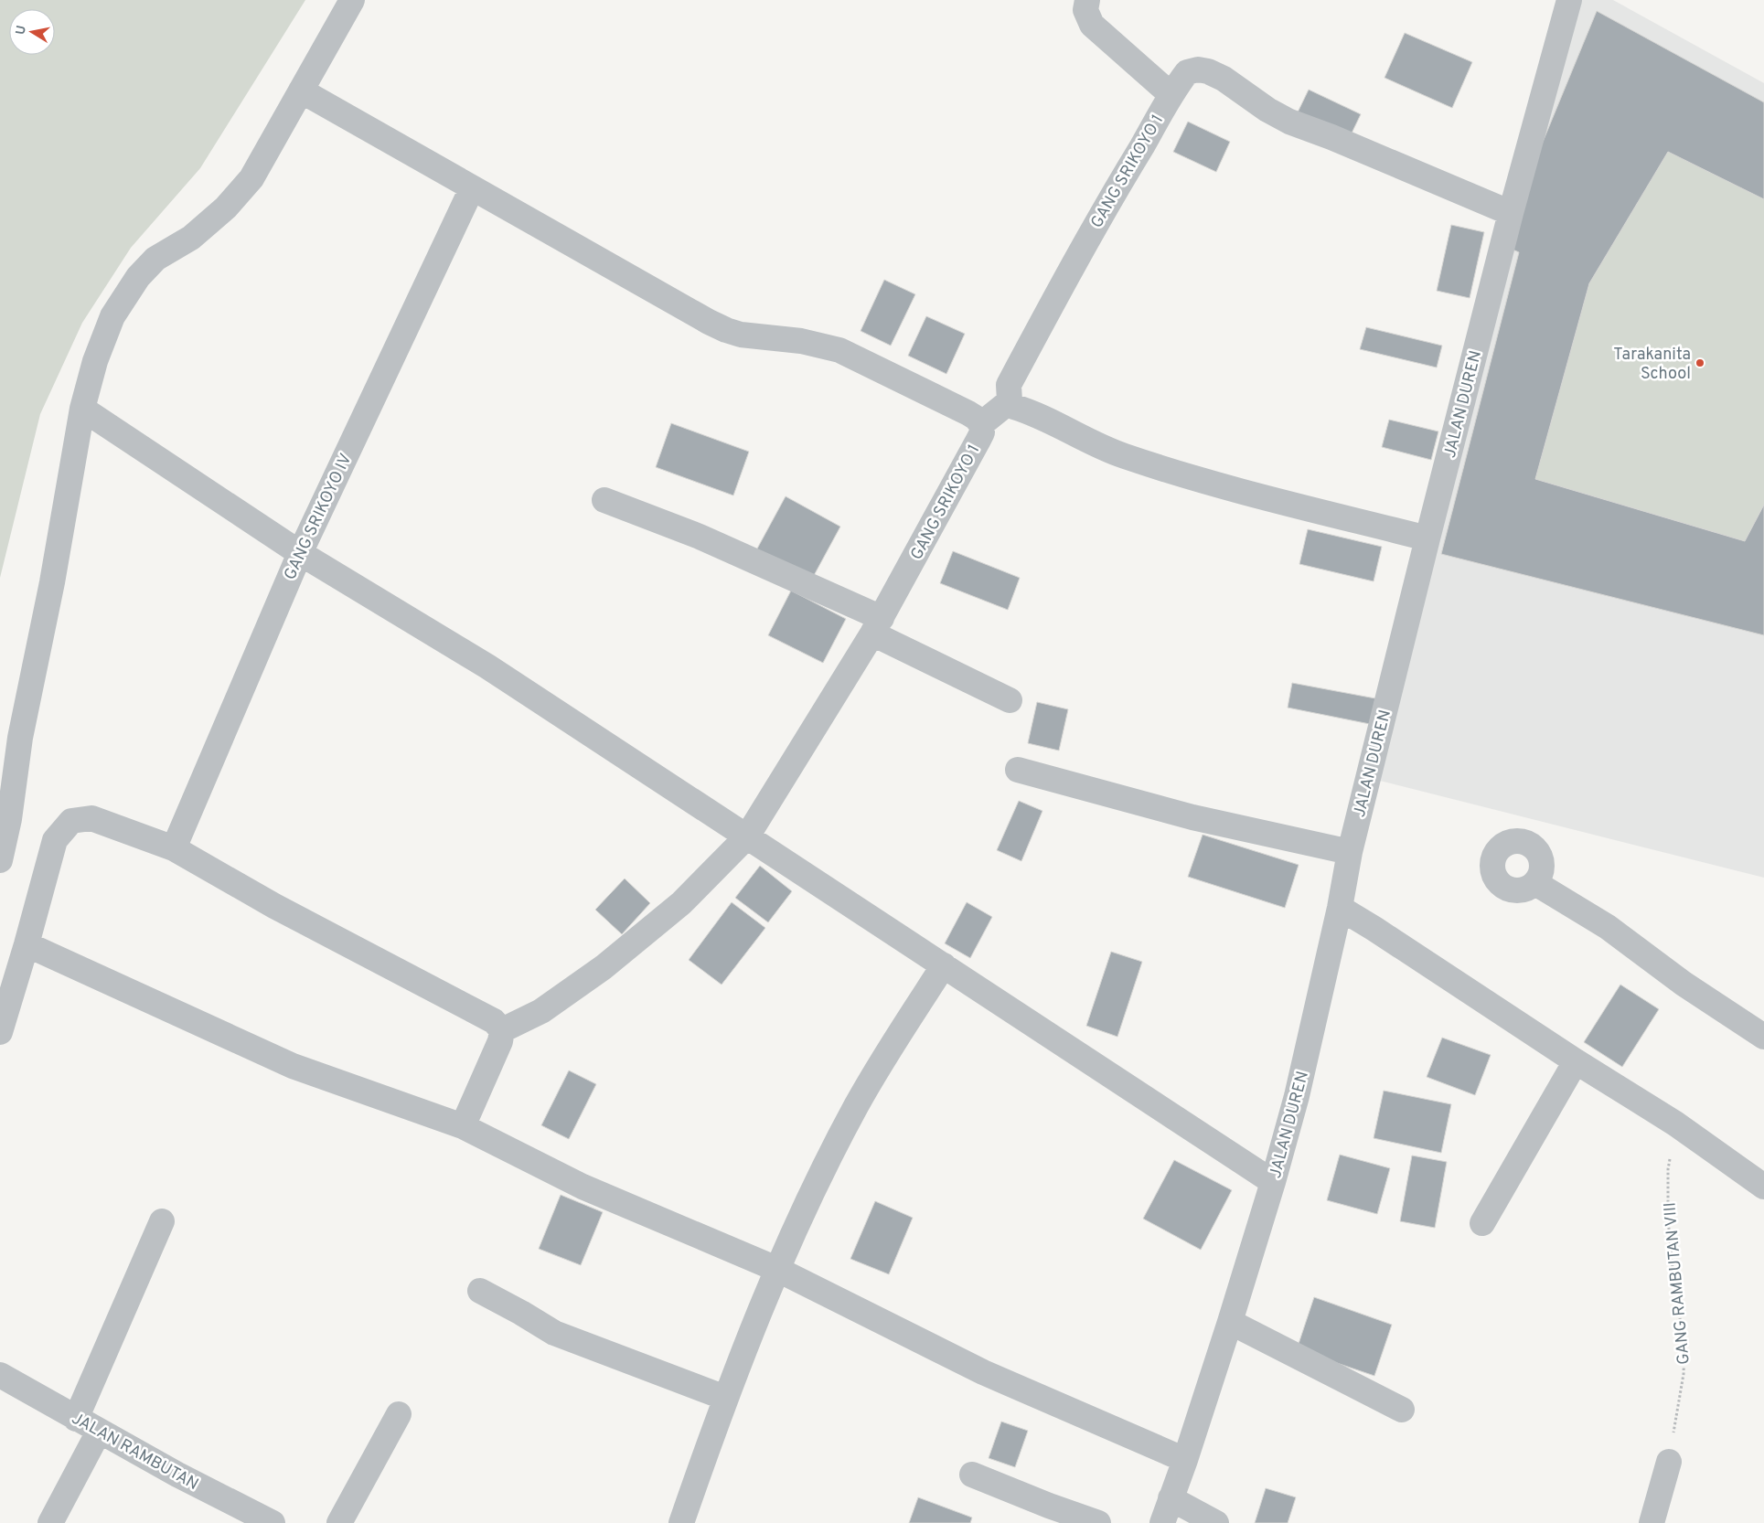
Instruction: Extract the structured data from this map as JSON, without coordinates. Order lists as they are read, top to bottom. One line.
{"streets":{"street":["GANG SRIKOYO 1","JALAN DUREN","GANG SRIKOYO IV","JALAN RAMBUTAN"],"path":["GANG RAMBUTAN VIII"]},"crossings":[["GANG SRIKOYO 1","JALAN DUREN"]],"places":["Tarakanita School"],"north":"left"}
